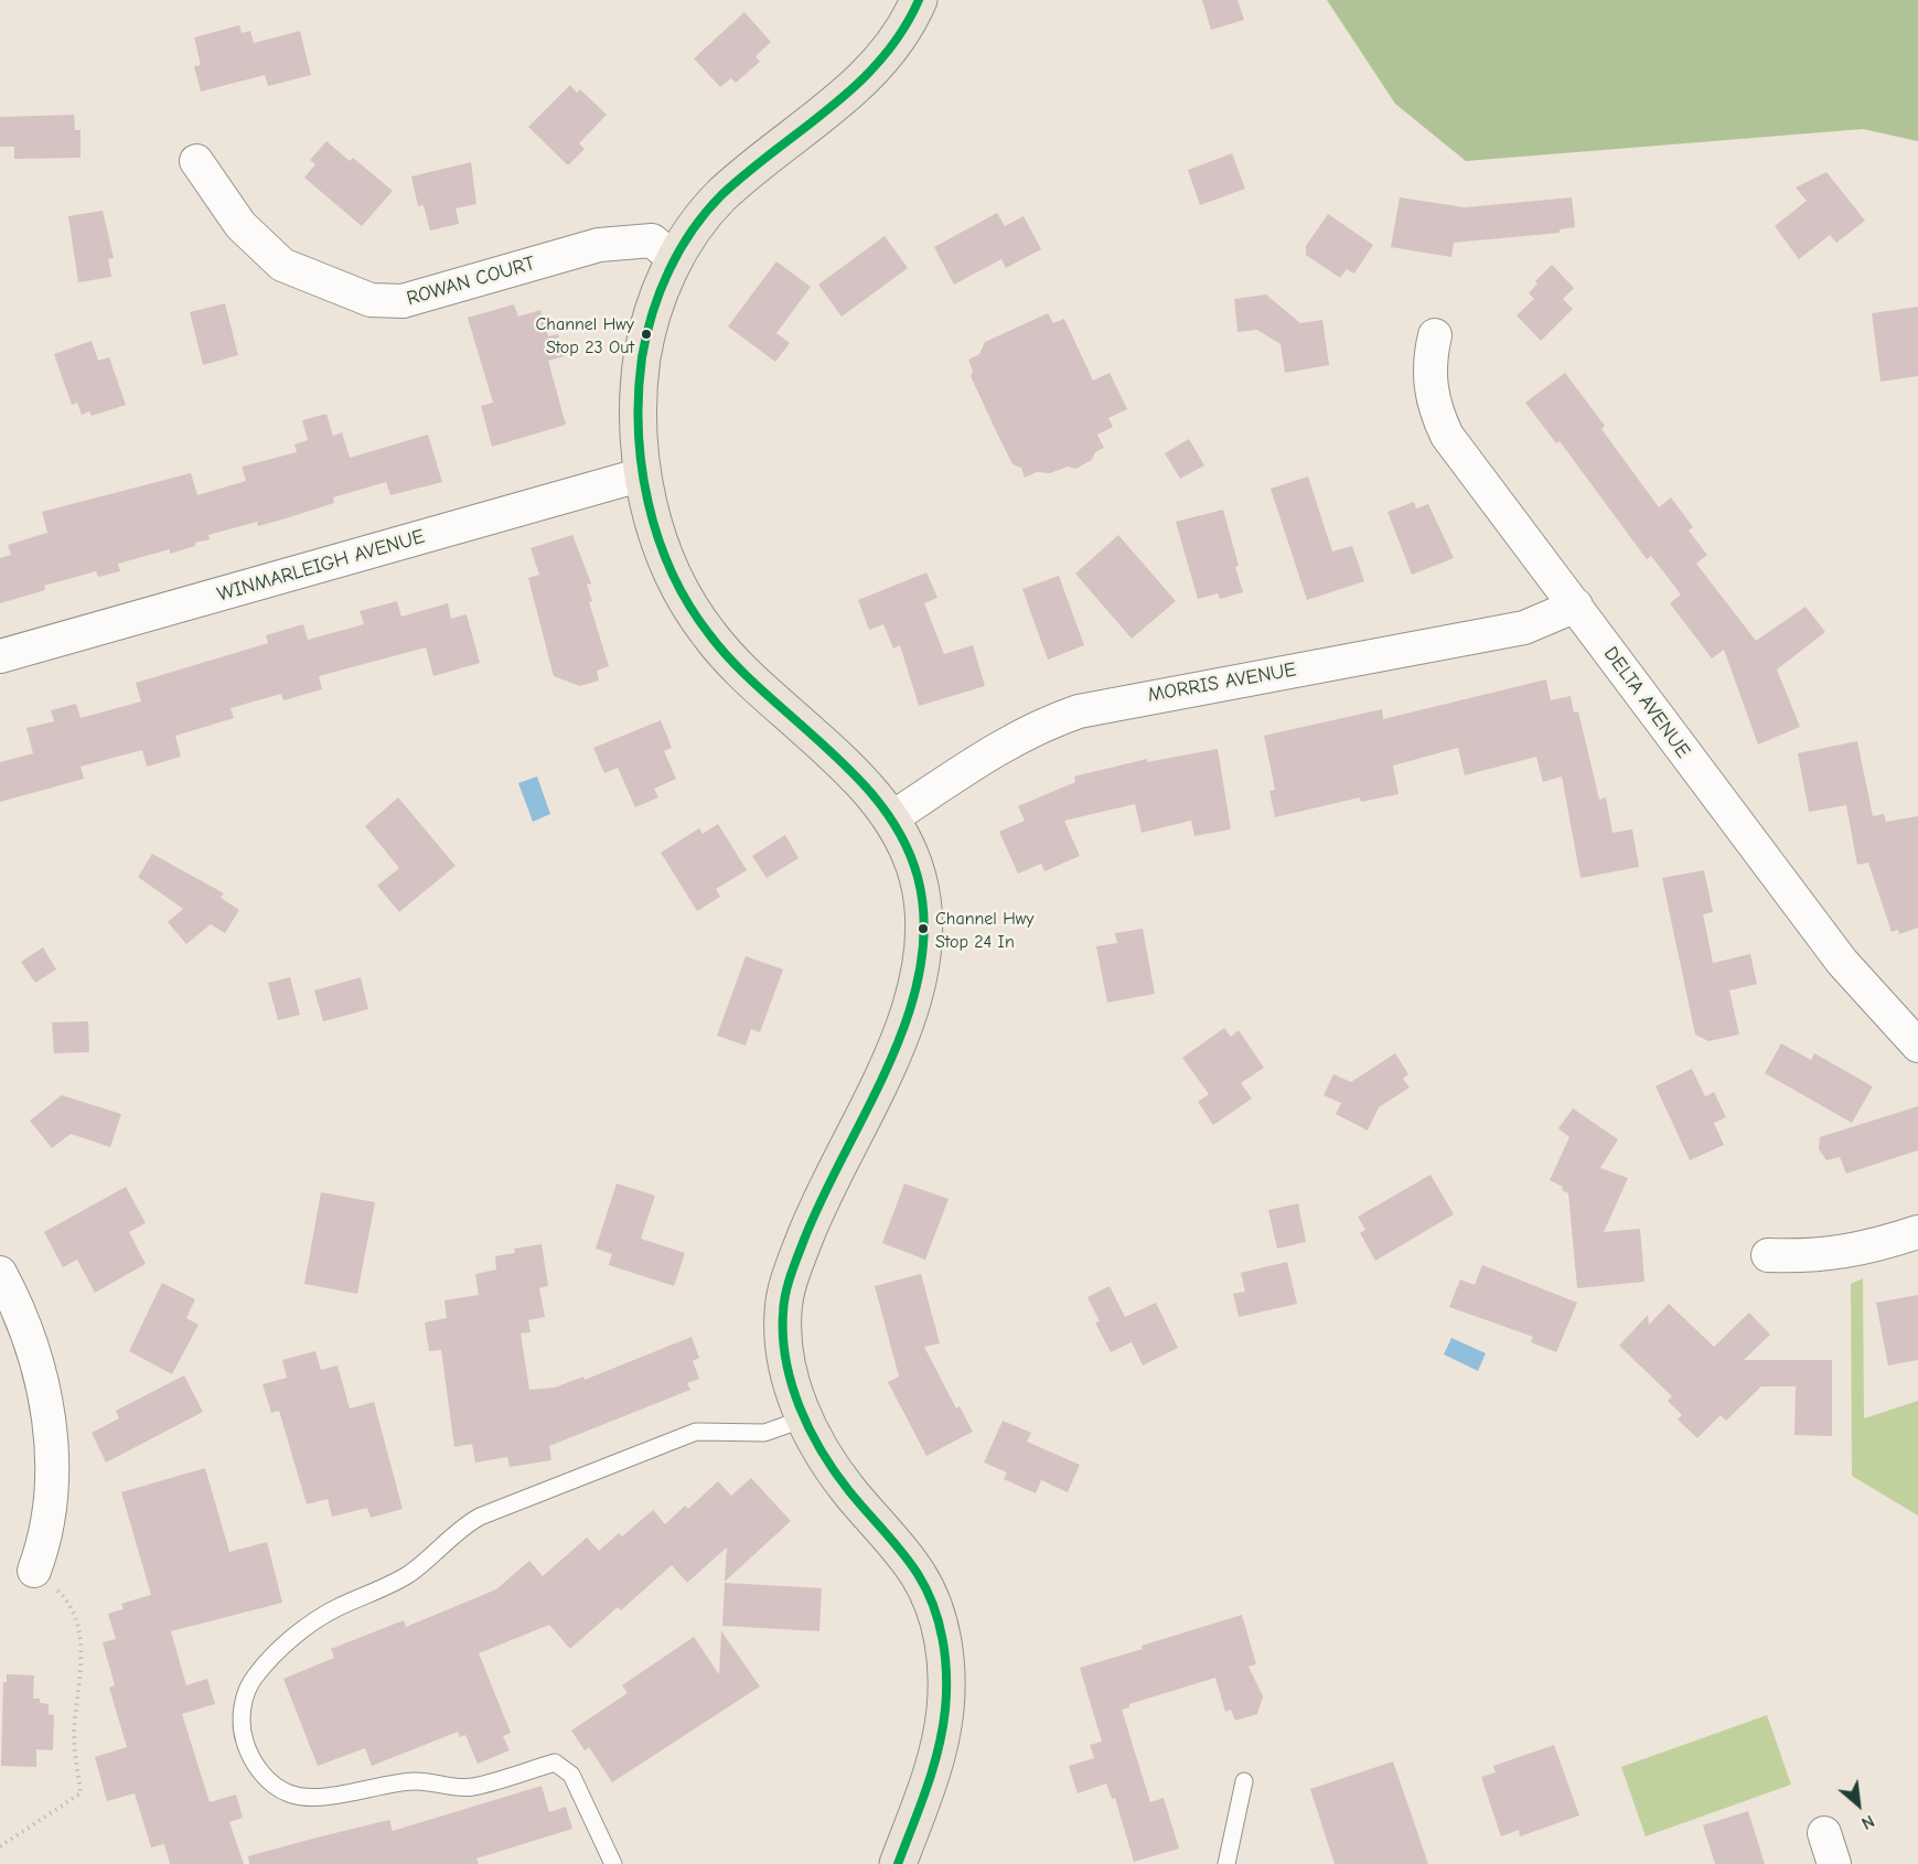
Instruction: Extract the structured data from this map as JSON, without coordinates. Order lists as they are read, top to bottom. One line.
{"streets":{"street":["ROWAN COURT","WINMARLEIGH AVENUE","MORRIS AVENUE","DELTA AVENUE"]},"crossings":[["MORRIS AVENUE","DELTA AVENUE"]],"places":["Channel Hwy Stop 23 Out","Channel Hwy Stop 24 In"],"north":"bottom right"}
